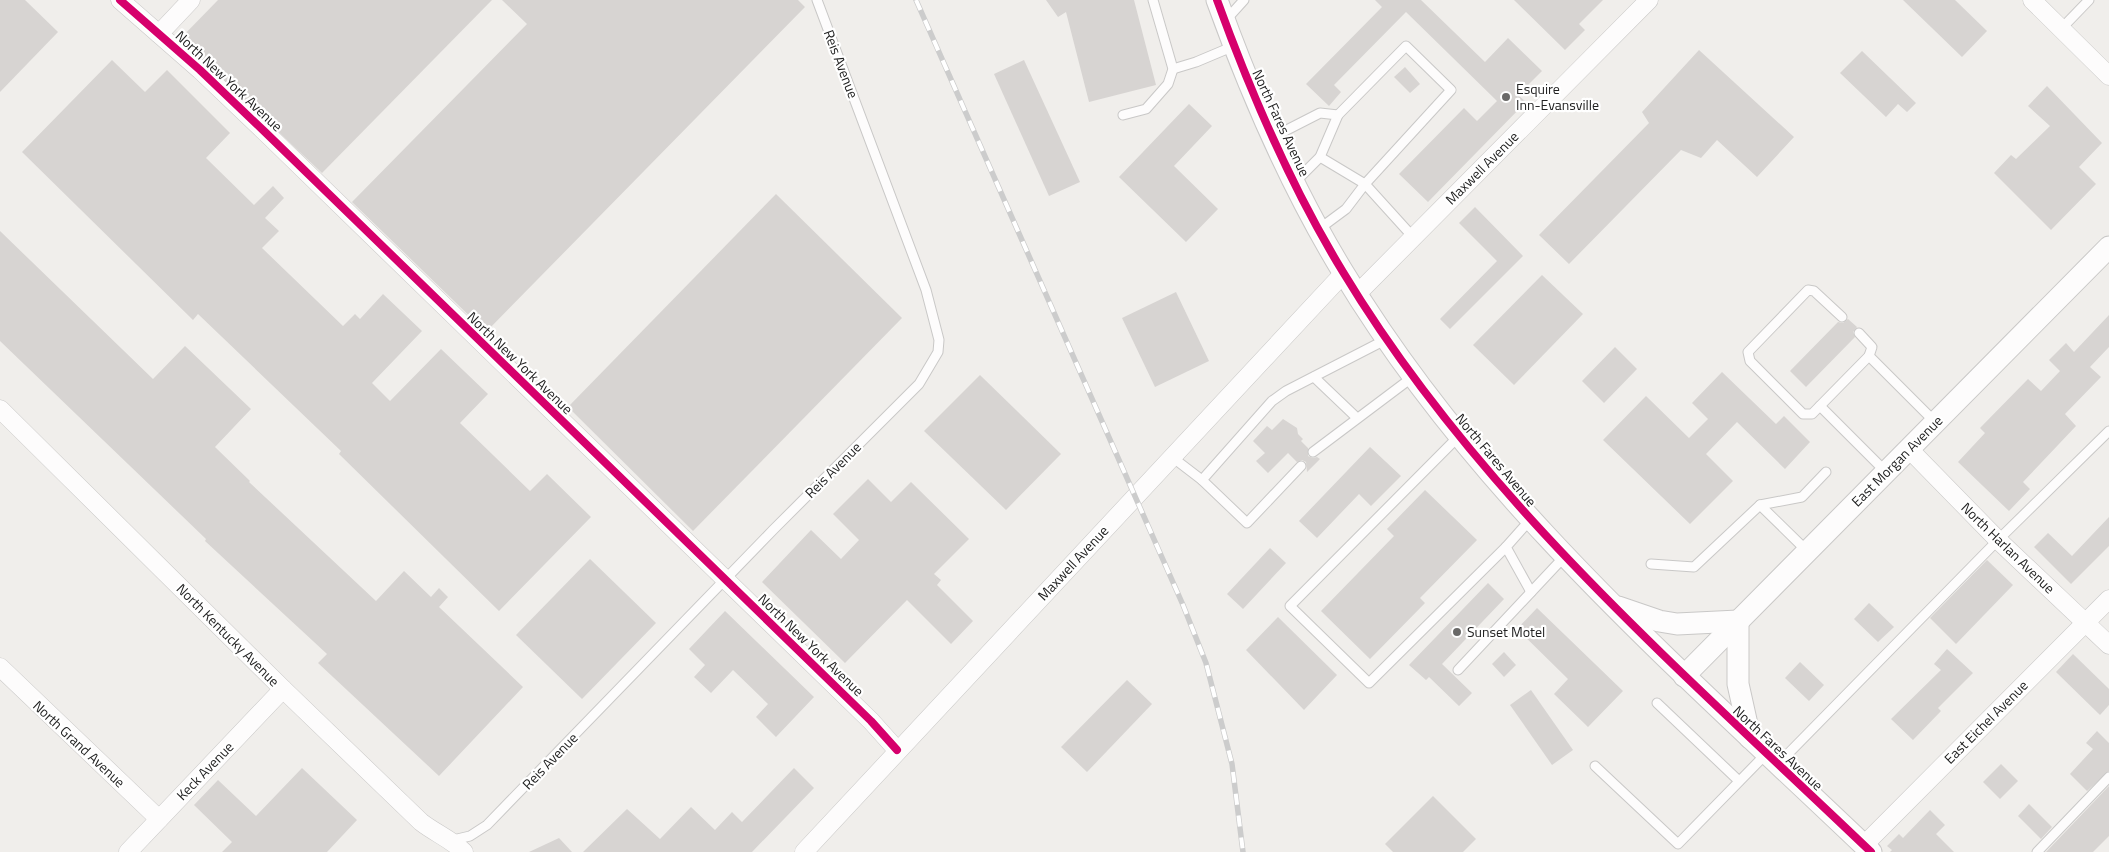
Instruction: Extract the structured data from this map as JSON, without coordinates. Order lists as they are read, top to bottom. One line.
{"streets":{"street":["North New York Avenue","North Fares Avenue","Maxwell Avenue","East Morgan Avenue","North Harlan Avenue","North Kentucky Avenue","East Eichel Avenue","North Grand Avenue","Keck Avenue"],"lane":["Reis Avenue"]},"crossings":[["Reis Avenue","North New York Avenue"],["Reis Avenue","North Kentucky Avenue"],["North New York Avenue","Maxwell Avenue"],["North Fares Avenue","Maxwell Avenue"],["North Fares Avenue","East Morgan Avenue"],["North Fares Avenue","East Eichel Avenue"],["East Morgan Avenue","North Harlan Avenue"],["North Harlan Avenue","East Eichel Avenue"],["North Kentucky Avenue","Keck Avenue"],["North Grand Avenue","Keck Avenue"]],"places":["Esquire Inn-Evansville","Sunset Motel"]}
